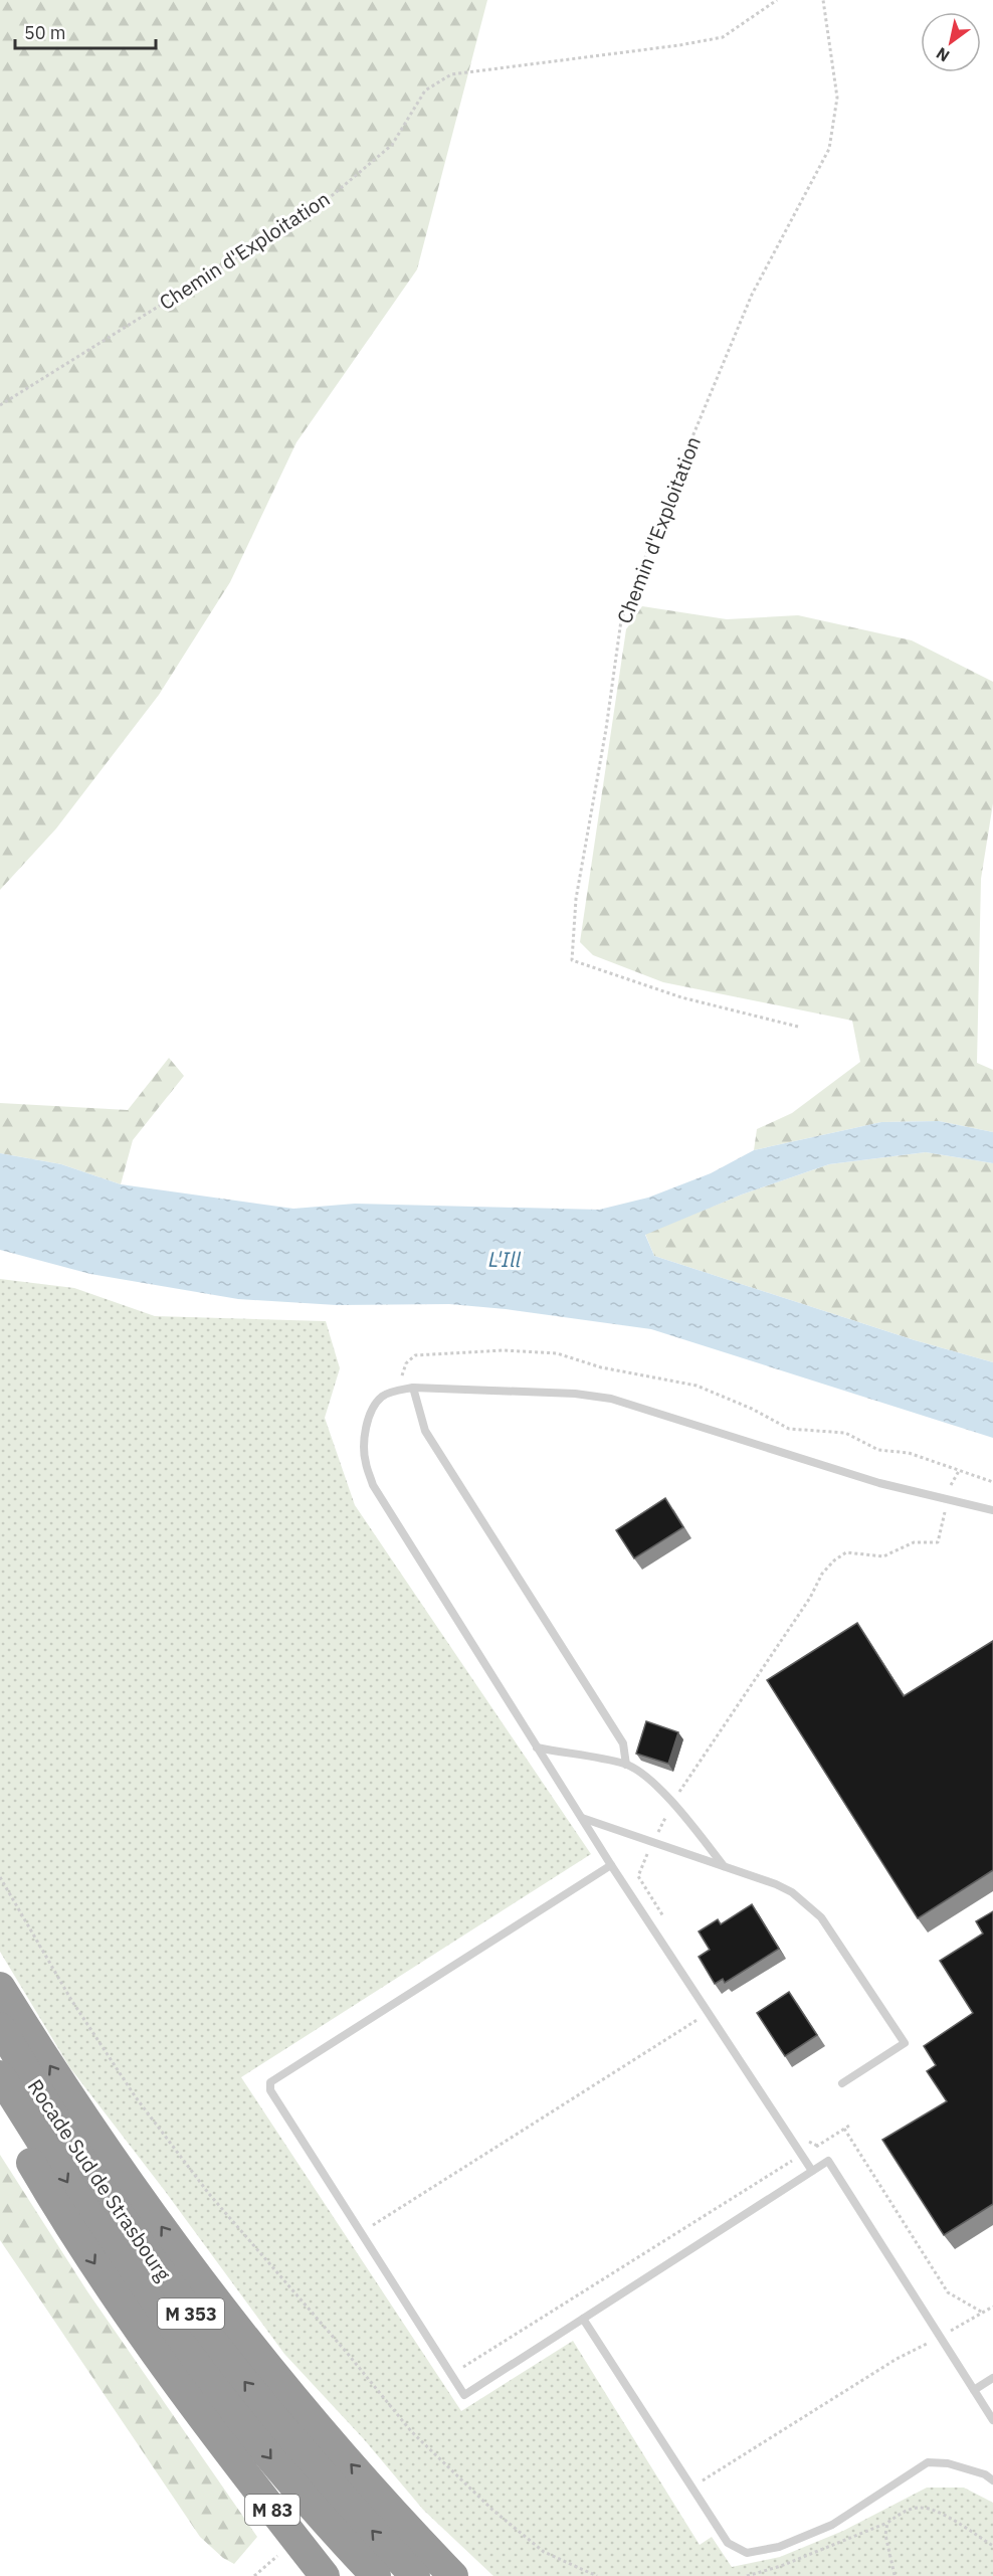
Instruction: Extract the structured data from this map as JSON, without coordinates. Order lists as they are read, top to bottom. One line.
{"streets":{"highway":["Rocade Sud de Strasbourg","M 353","M 83"],"path":["Chemin d'Exploitation"]},"water":["L'Ill"],"scale_bar":"50 m","north":"bottom left"}
